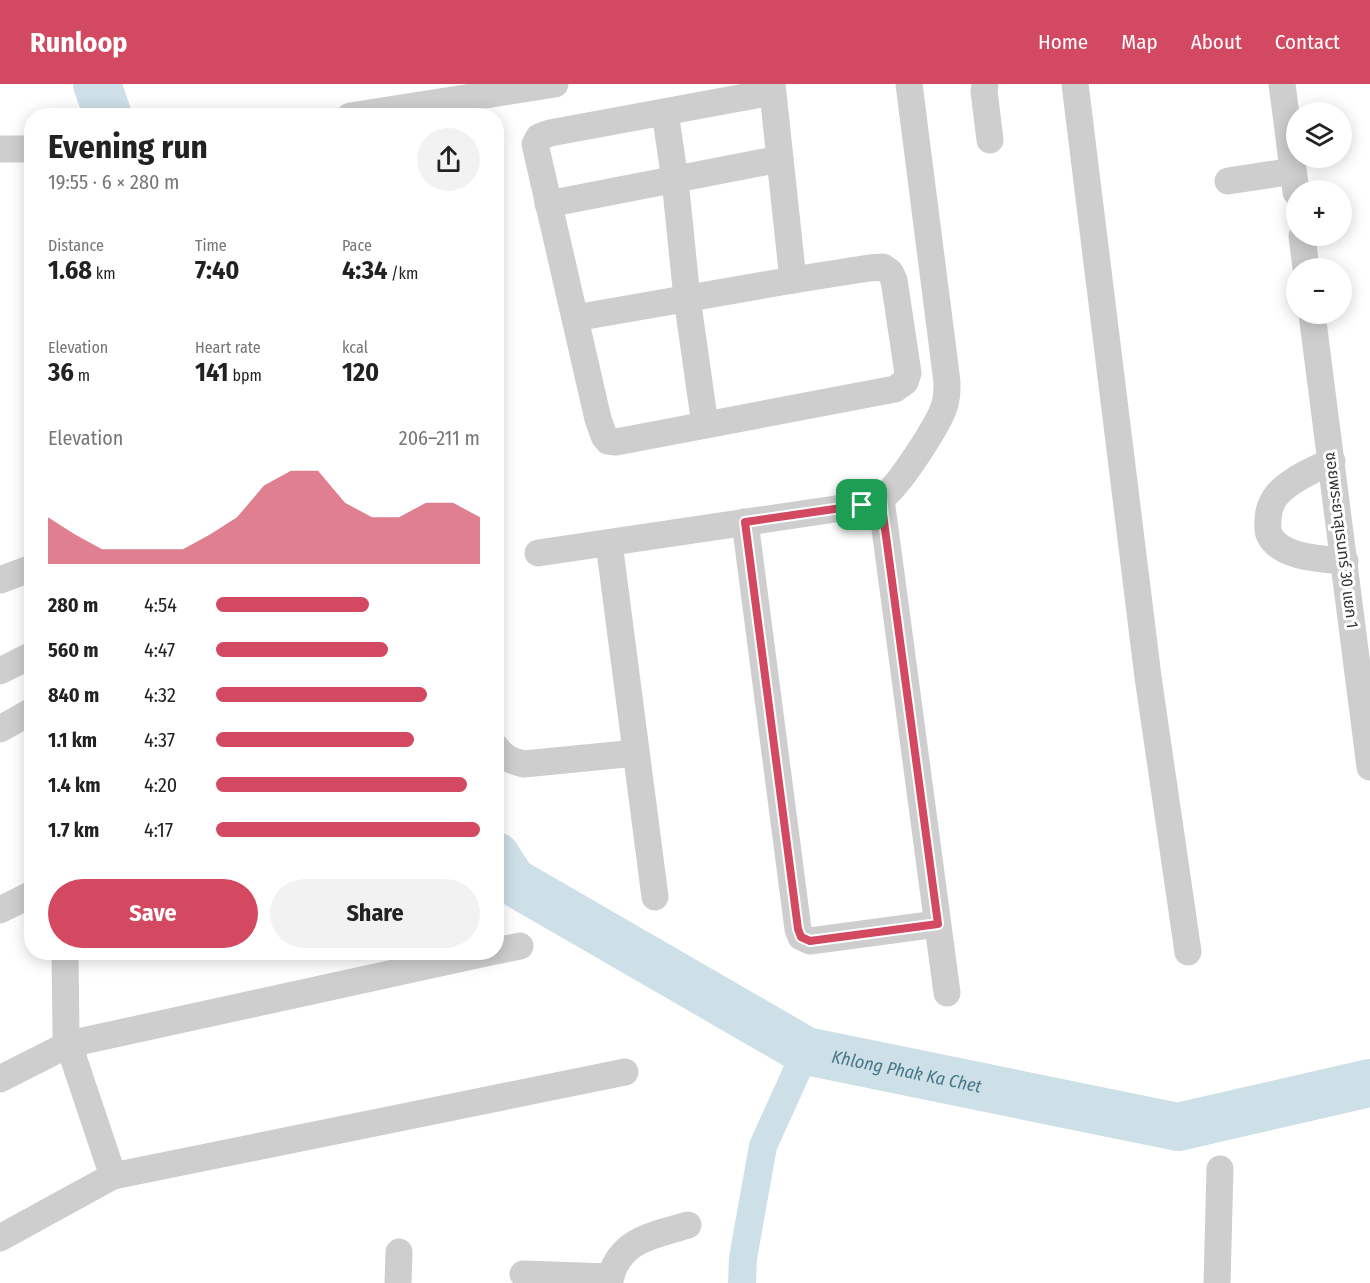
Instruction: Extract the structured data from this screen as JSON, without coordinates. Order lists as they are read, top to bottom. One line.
{"streets":{"street":["ซอยพระยาสุเรนทร์ 30 แยก 1"]},"water":["Khlong Phak Ka Chet"],"page":{"header":"Runloop","nav":["Home","Map","About","Contact"],"map_buttons":["+","−"],"heading":["Evening run","19:55 · 6 × 280 m"],"stats":[["Distance","1.68 km"],["Time","7:40"],["Pace","4:34 /km"],["Elevation","36 m"],["Heart rate","141 bpm"],["kcal","120"]],"chart":["Elevation","206–211 m"],"list":[{"name":"280 m","note":"4:54"},{"name":"560 m","note":"4:47"},{"name":"840 m","note":"4:32"},{"name":"1.1 km","note":"4:37"},{"name":"1.4 km","note":"4:20"},{"name":"1.7 km","note":"4:17"}],"buttons":["Save","Share"]}}
